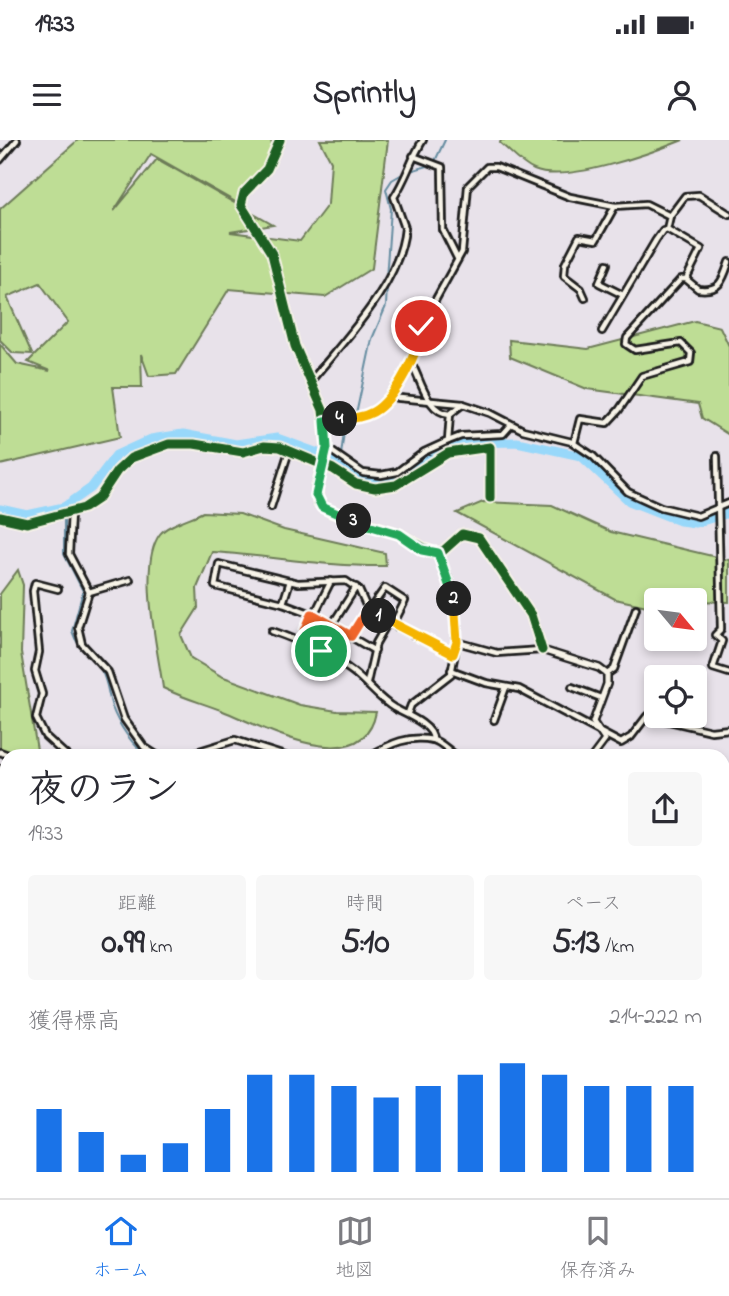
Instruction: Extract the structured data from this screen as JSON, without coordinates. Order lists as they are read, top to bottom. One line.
{"north":"bottom right","page":{"status":"19:33","header":"Sprintly","pins":["4","3","2","1"],"heading":["夜のラン","19:33"],"stats":[["距離","0.99 km"],["時間","5:10"],["ペース","5:13 /km"]],"chart":["獲得標高","214–222 m"],"tabs":["ホーム","地図","保存済み"]}}
